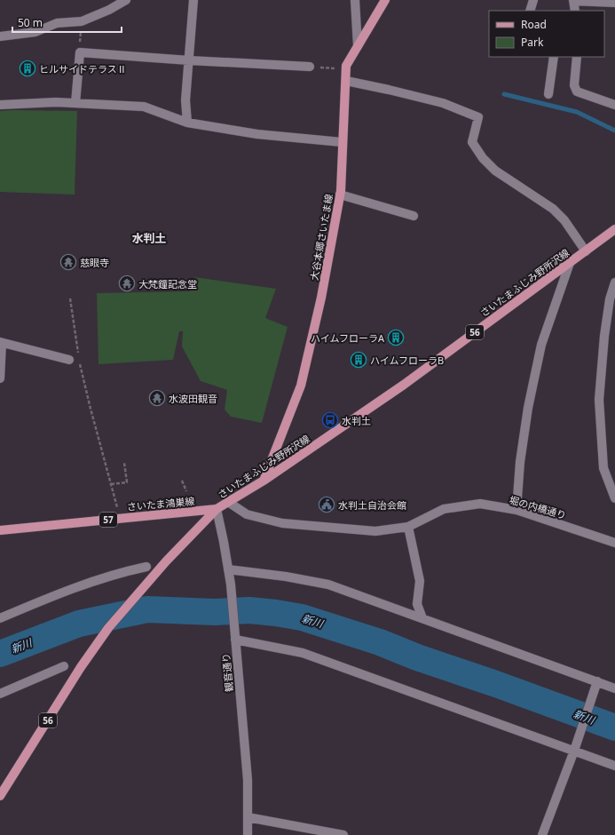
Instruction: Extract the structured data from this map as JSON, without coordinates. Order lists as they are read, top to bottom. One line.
{"streets":{"main road":["大谷本郷さいたま線","さいたまふじみ野所沢線","56","さいたま鴻巣線","57"],"street":["堀の内橋通り","観音通り"]},"crossings":[["大谷本郷さいたま線","さいたまふじみ野所沢線"],["さいたまふじみ野所沢線","さいたま鴻巣線"],["さいたまふじみ野所沢線","堀の内橋通り"],["さいたまふじみ野所沢線","観音通り"],["さいたま鴻巣線","観音通り"]],"districts":["水判土"],"water":["新川"],"places":{"building":["ヒルサイドテラスⅡ","ハイムフローラA","ハイムフローラB"],"temple":["慈眼寺","大梵鐘記念堂","水波田観音"],"bus stop":["水判土"],"public building":["水判土自治会館"]},"legend":["Road","Park"],"scale_bar":"50 m"}
